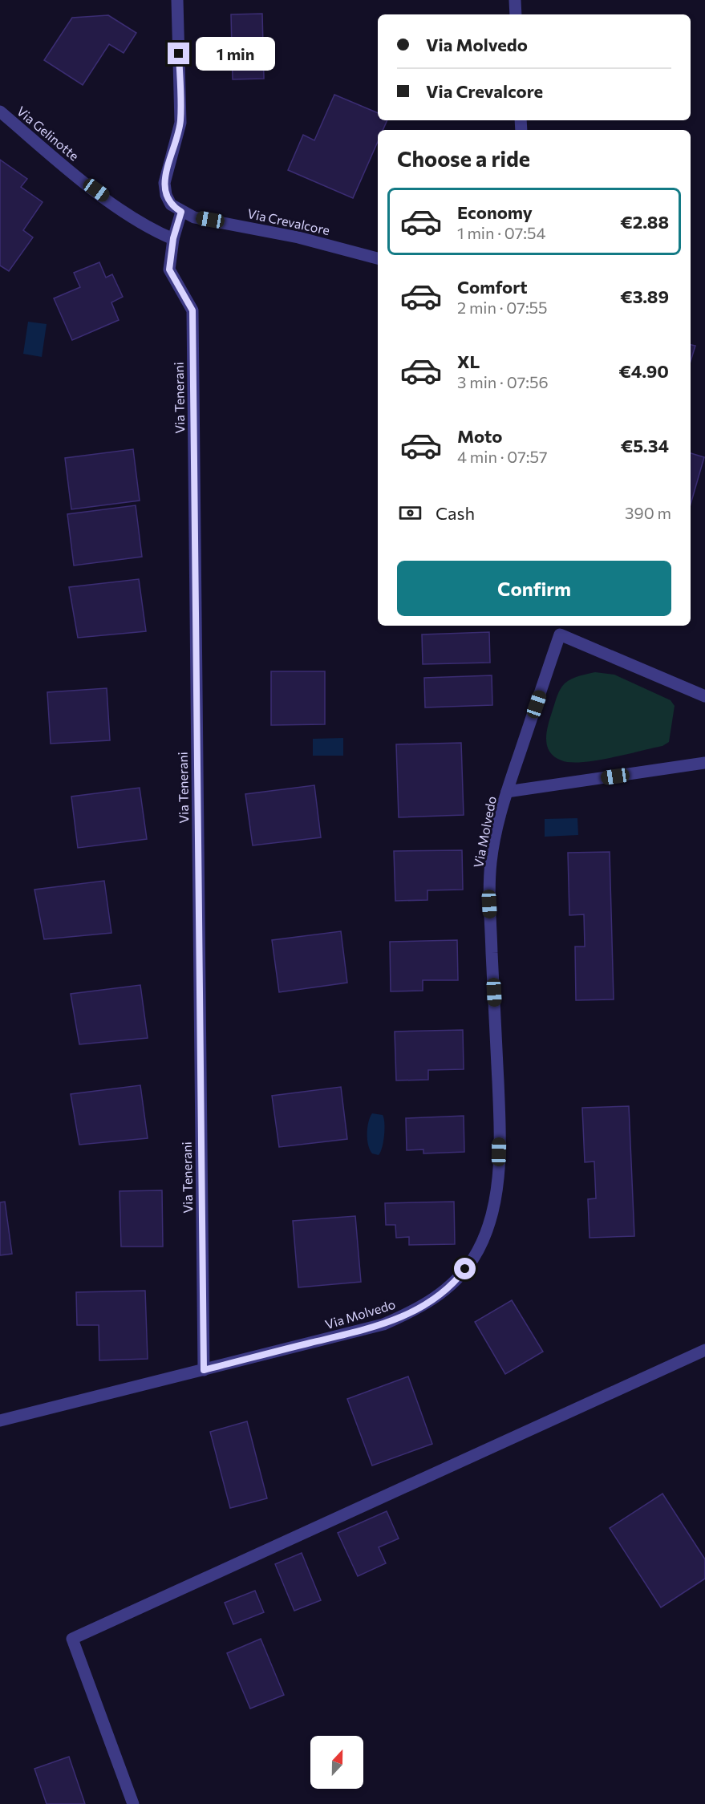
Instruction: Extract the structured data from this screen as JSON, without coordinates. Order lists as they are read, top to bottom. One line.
{"streets":{"street":["Via Gelinotte","Via Crevalcore","Via Tenerani","Via Molvedo"]},"crossings":[["Via Gelinotte","Via Tenerani"],["Via Crevalcore","Via Tenerani"],["Via Tenerani","Via Molvedo"]],"north":"top","page":{"banner":["Via Molvedo","Via Crevalcore"],"bubble":"1 min","heading":"Choose a ride","list":[{"name":"Economy","note":"1 min · 07:54","value":"€2.88"},{"name":"Comfort","note":"2 min · 07:55","value":"€3.89"},{"name":"XL","note":"3 min · 07:56","value":"€4.90"},{"name":"Moto","note":"4 min · 07:57","value":"€5.34"}],"pay":["Cash","390 m"],"buttons":"Confirm"}}
